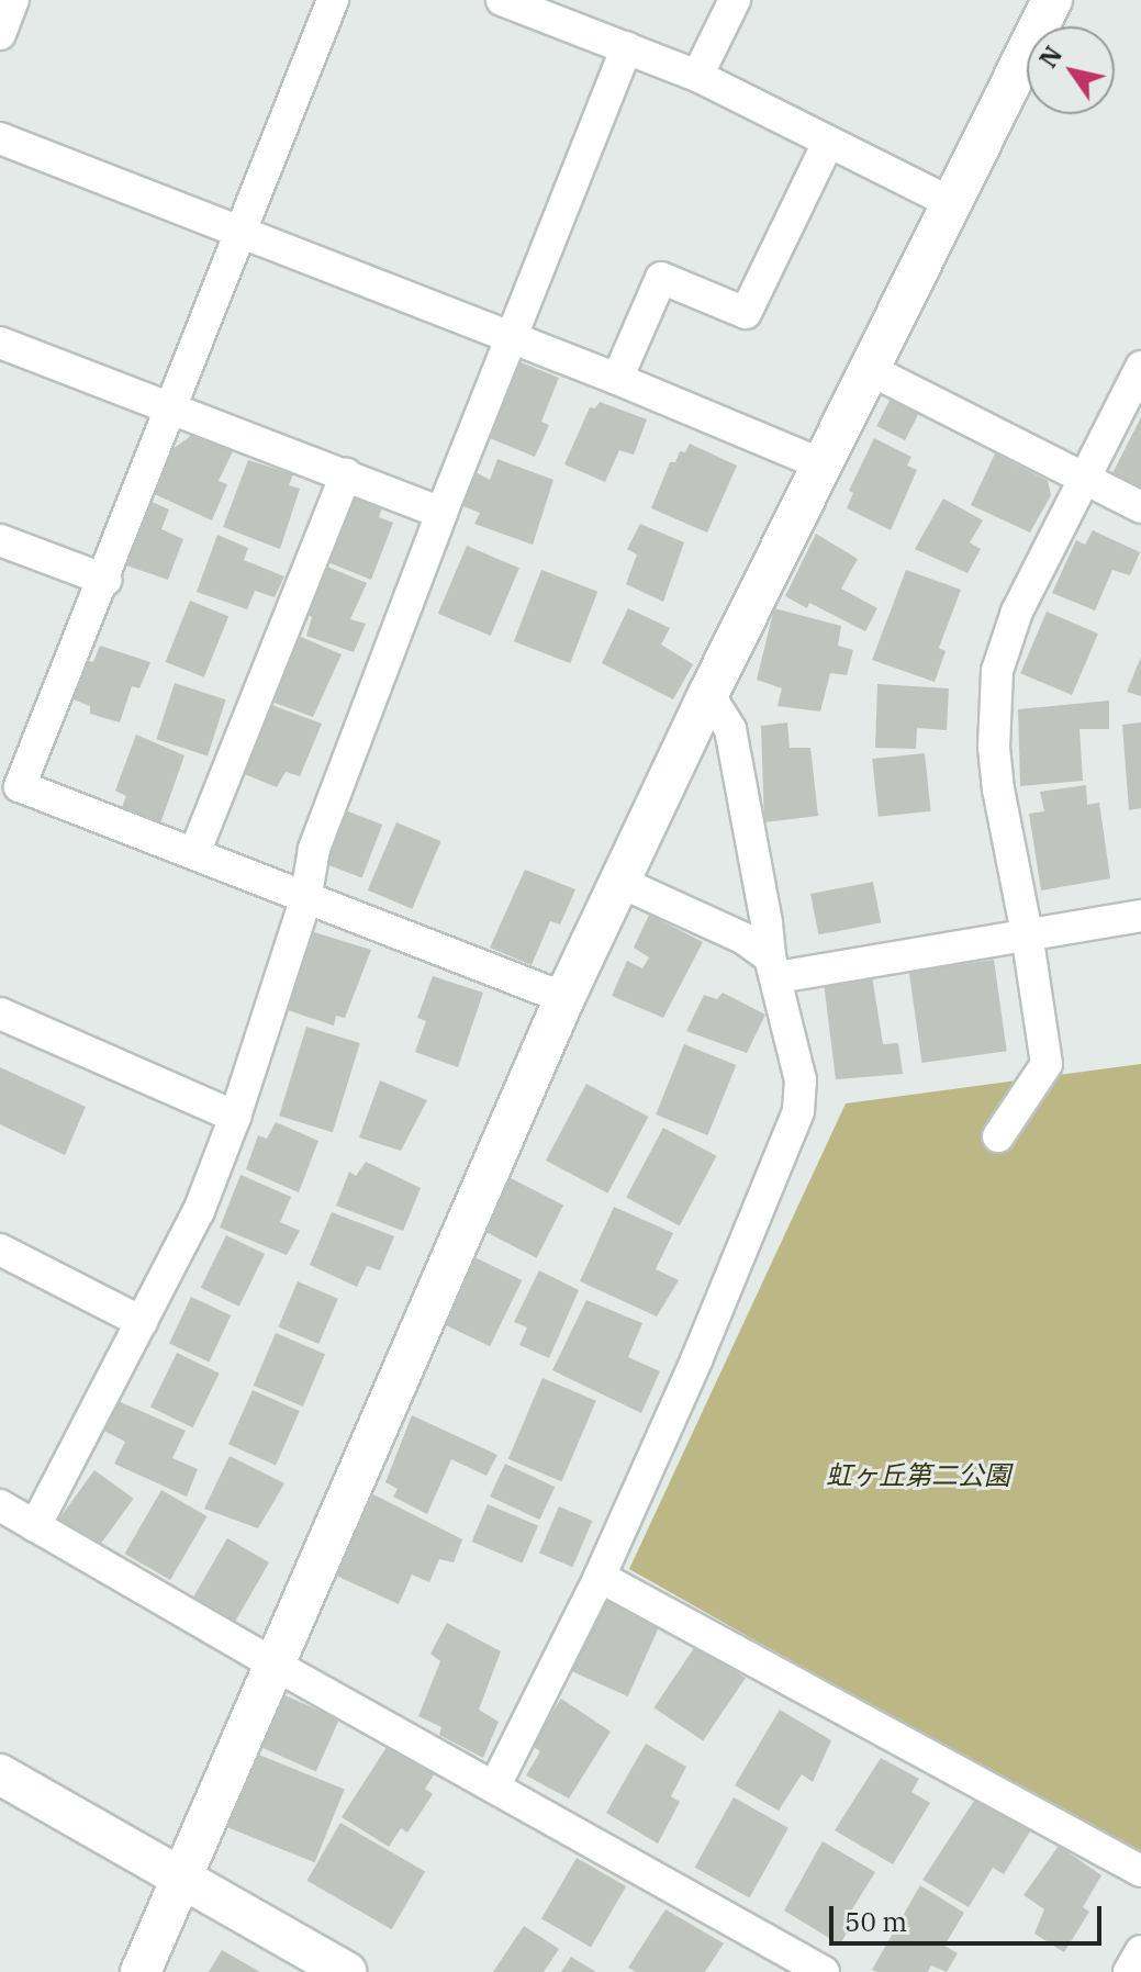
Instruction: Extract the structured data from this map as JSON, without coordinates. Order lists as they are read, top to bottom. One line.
{"parks":["虹ヶ丘第二公園"],"scale_bar":"50 m","north":"top left"}
